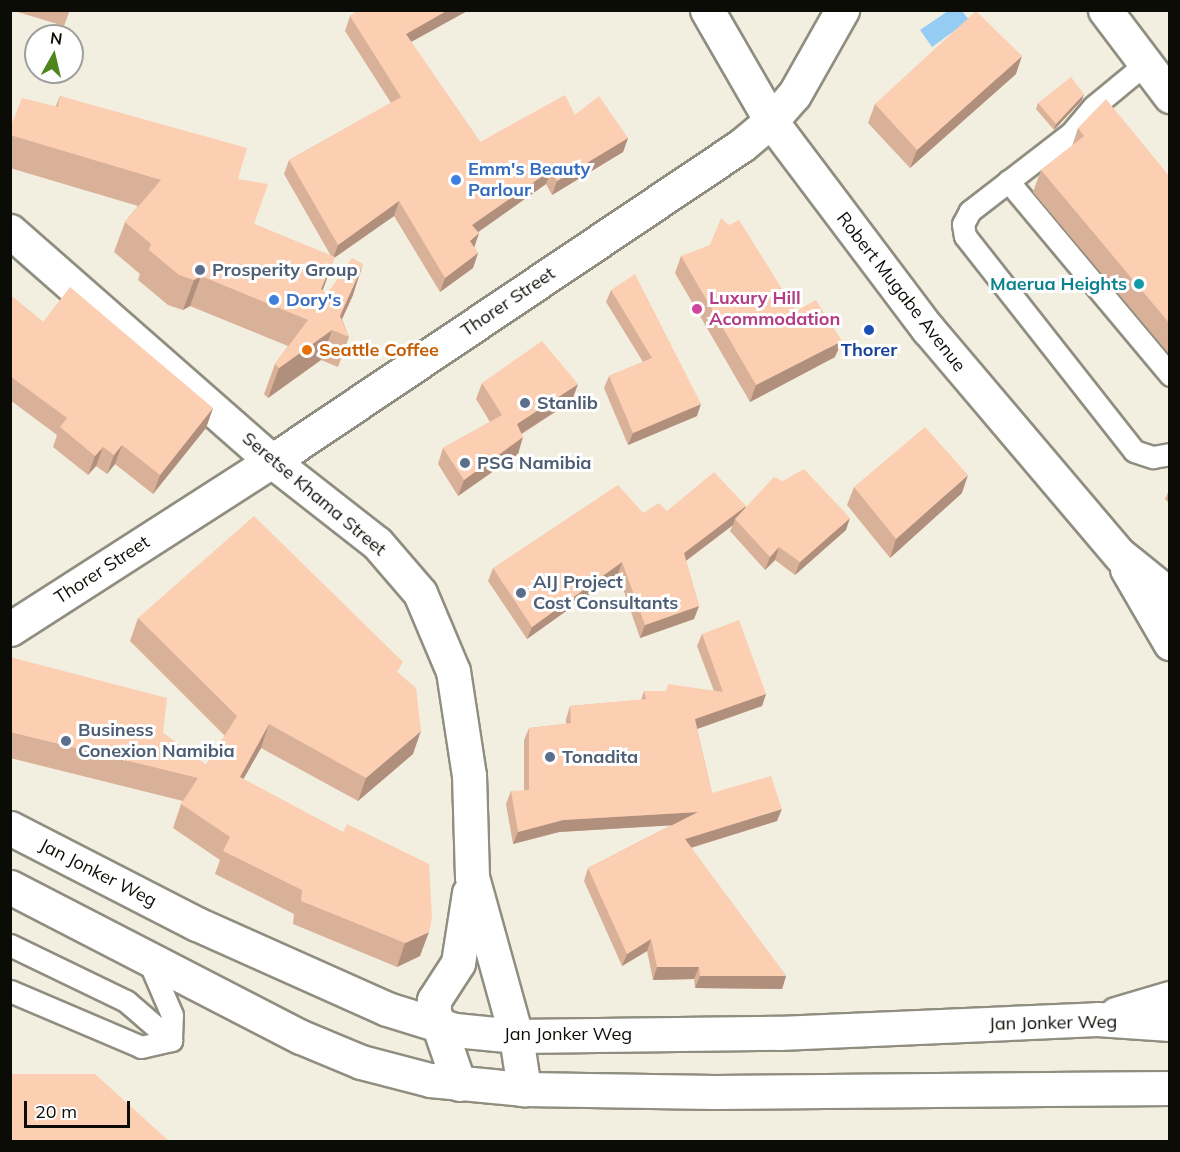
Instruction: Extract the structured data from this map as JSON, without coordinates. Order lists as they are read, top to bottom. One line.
{"streets":{"main road":["Robert Mugabe Avenue","Thorer Street","Seretse Khama Street","Jan Jonker Weg"]},"crossings":[["Robert Mugabe Avenue","Thorer Street"],["Thorer Street","Seretse Khama Street"],["Seretse Khama Street","Jan Jonker Weg"]],"places":["Emm's Beauty Parlour","Prosperity Group","Maerua Heights","Dory's","Luxury Hill Acommodation","Thorer","Seattle Coffee","Stanlib","PSG Namibia","AIJ Project Cost Consultants","Business Conexion Namibia","Tonadita"],"scale_bar":"20 m","north":"top"}
